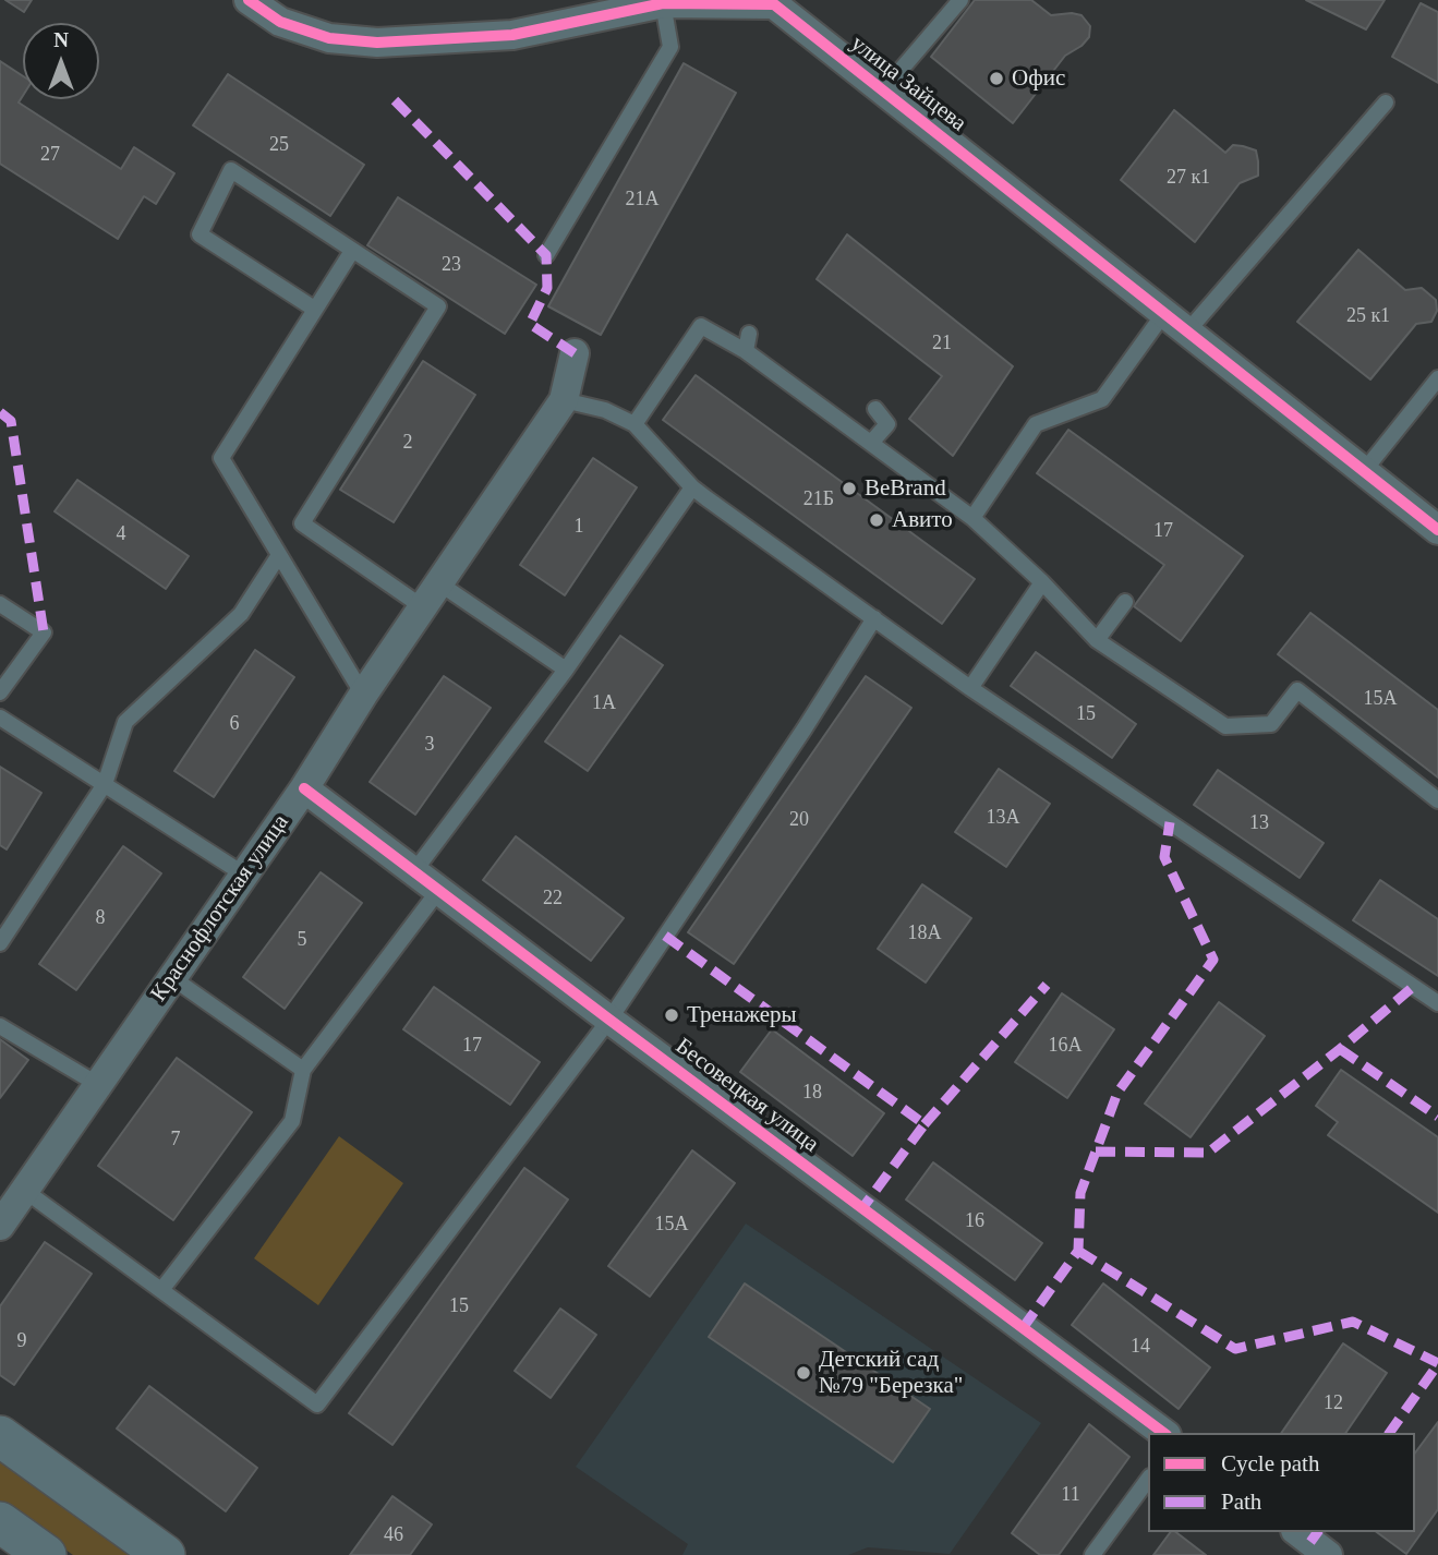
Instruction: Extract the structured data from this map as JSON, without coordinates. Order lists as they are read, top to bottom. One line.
{"streets":{"street":["улица Зайцева","Краснофлотская улица","Бесовецкая улица"]},"crossings":[["Краснофлотская улица","Бесовецкая улица"]],"places":["Офис","BeBrand","Авито","Тренажеры","Детский сад №79 \"Березка\""],"house_numbers":["25","27","27 к1","21А","23","25 к1","21","2","21Б","1","17","4","15А","1А","15","6","3","13А","20","13","22","8","18А","5","17","16А","18","7","16","15А","15","9","14","12","11","46"],"legend":["Cycle path","Path"],"north":"top"}
